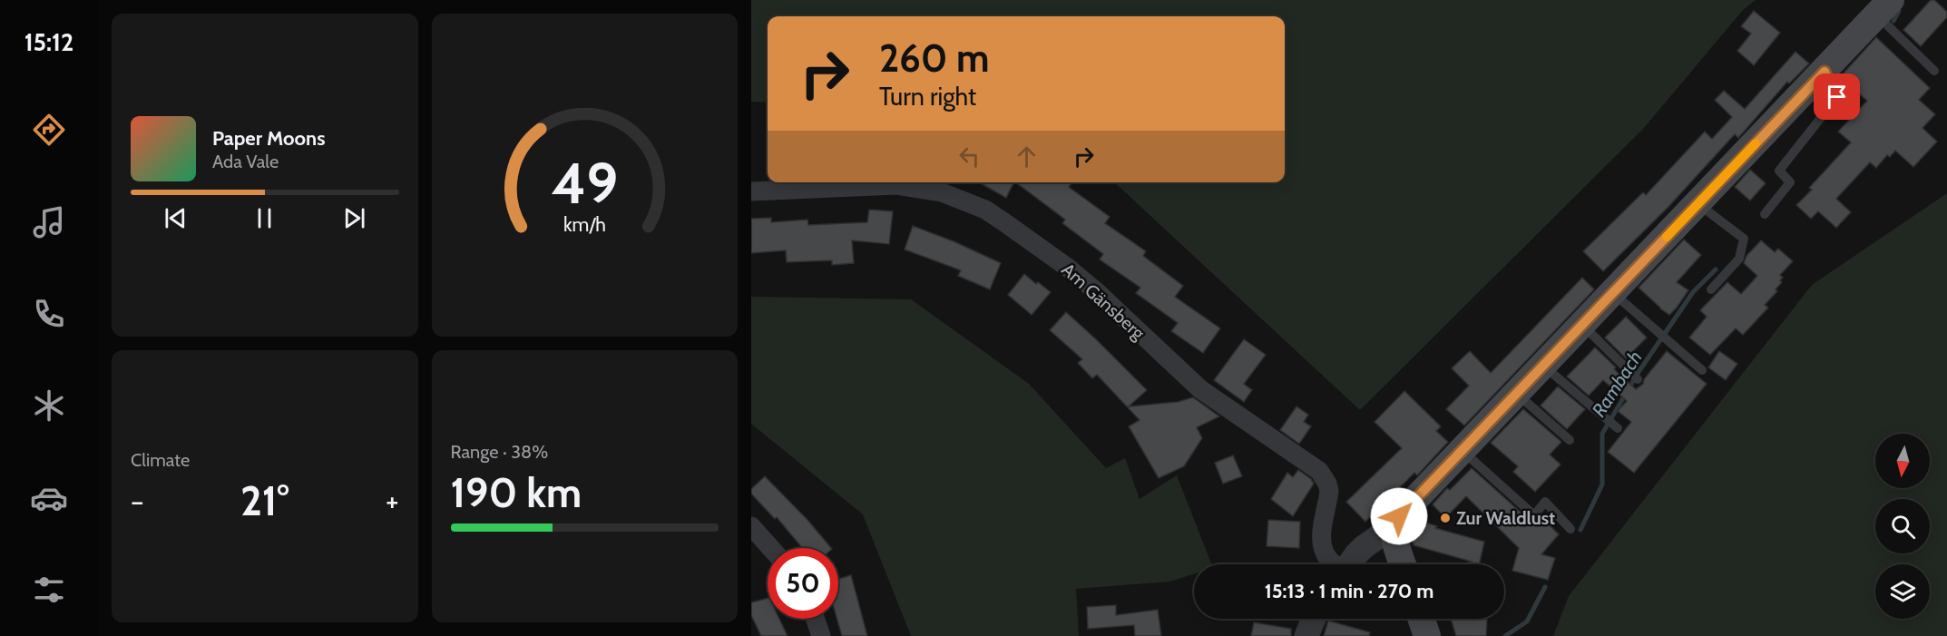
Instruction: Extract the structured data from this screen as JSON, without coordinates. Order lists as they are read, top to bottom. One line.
{"streets":{"street":["Am Gänsberg"]},"water":["Rambach"],"places":["Zur Waldlust"],"north":"bottom","page":{"tabs":"15:12","turn":["260 m","Turn right"],"song":["Paper Moons","Ada Vale"],"tile":["Climate",["Range · 38%","190 km"]],"heat":["−","21°","+"],"limit":"50","trip":"15:13 · 1 min · 270 m","gauge":["49","km/h"]}}
